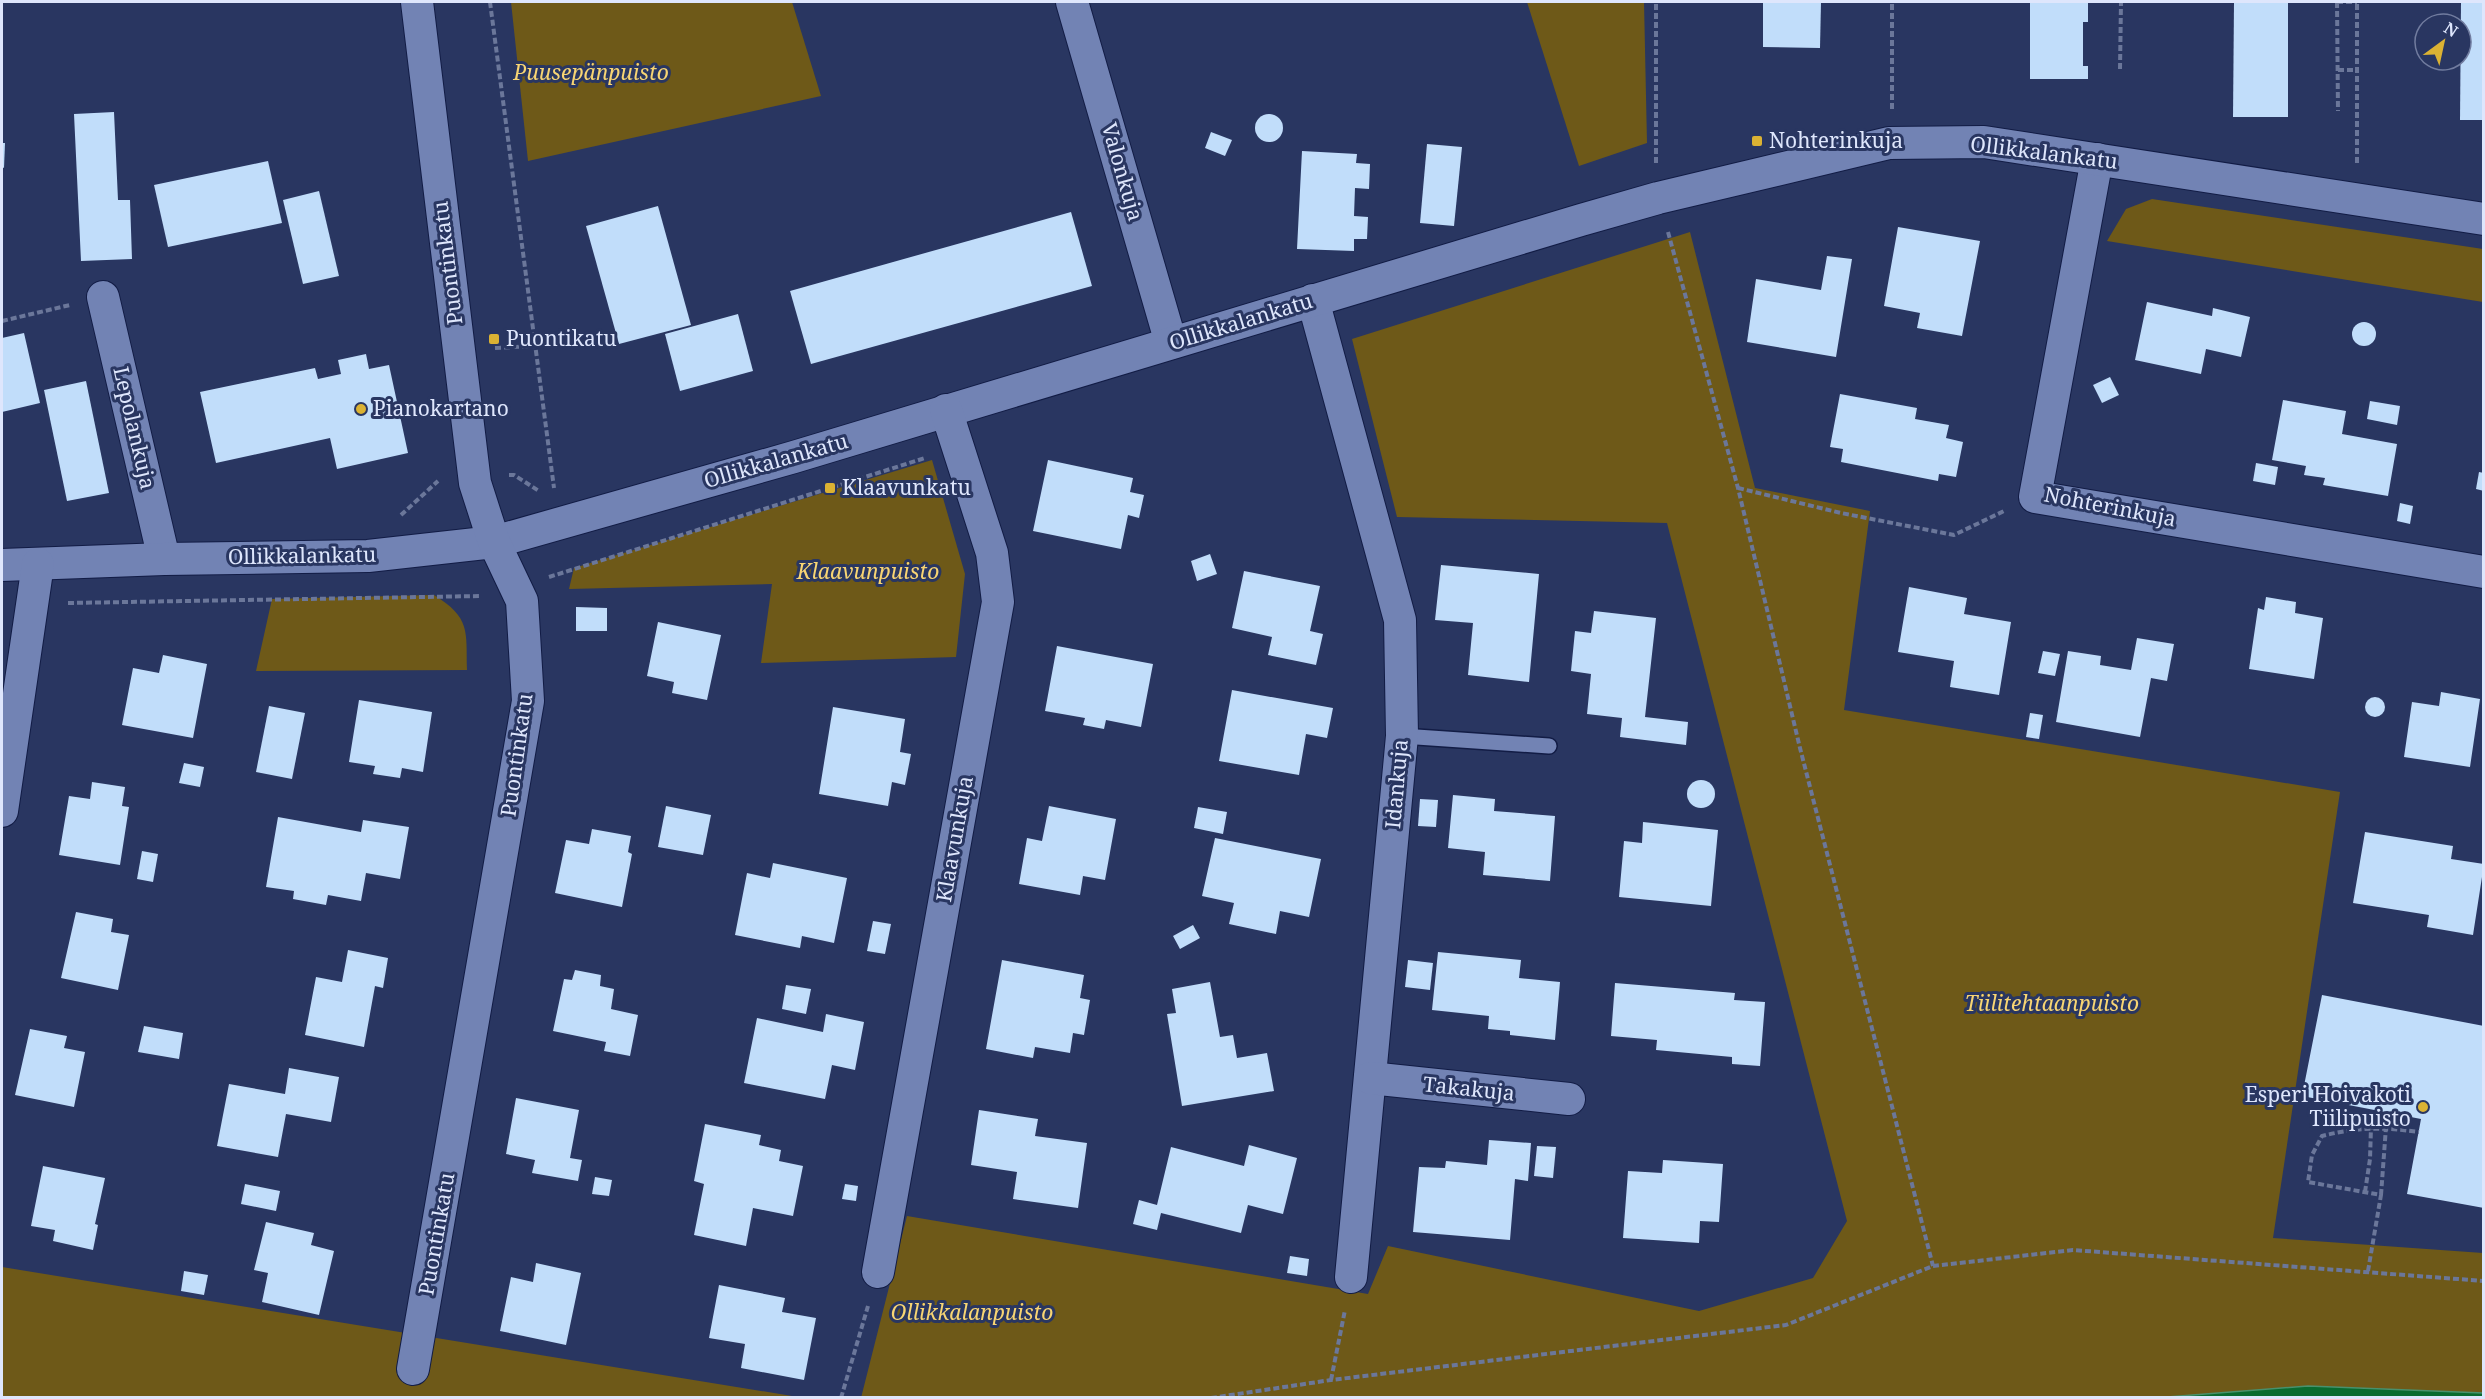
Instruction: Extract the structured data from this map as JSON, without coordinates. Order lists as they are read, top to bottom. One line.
{"streets":{"street":["Ollikkalankatu","Valonkuja","Puontinkatu","Lepolankuja","Nohterinkuja","Idankuja","Klaavunkuja","Takakuja"]},"crossings":[["Ollikkalankatu","Valonkuja"],["Ollikkalankatu","Puontinkatu"],["Ollikkalankatu","Lepolankuja"],["Ollikkalankatu","Nohterinkuja"],["Ollikkalankatu","Idankuja"],["Ollikkalankatu","Klaavunkuja"],["Idankuja","Takakuja"]],"parks":["Puusepänpuisto","Klaavunpuisto","Tiilitehtaanpuisto","Ollikkalanpuisto"],"places":{"transit":["Nohterinkuja","Puontikatu","Klaavunkatu"],"other":["Pianokartano","Esperi Hoivakoti Tiilipuisto"]},"north":"top right"}
